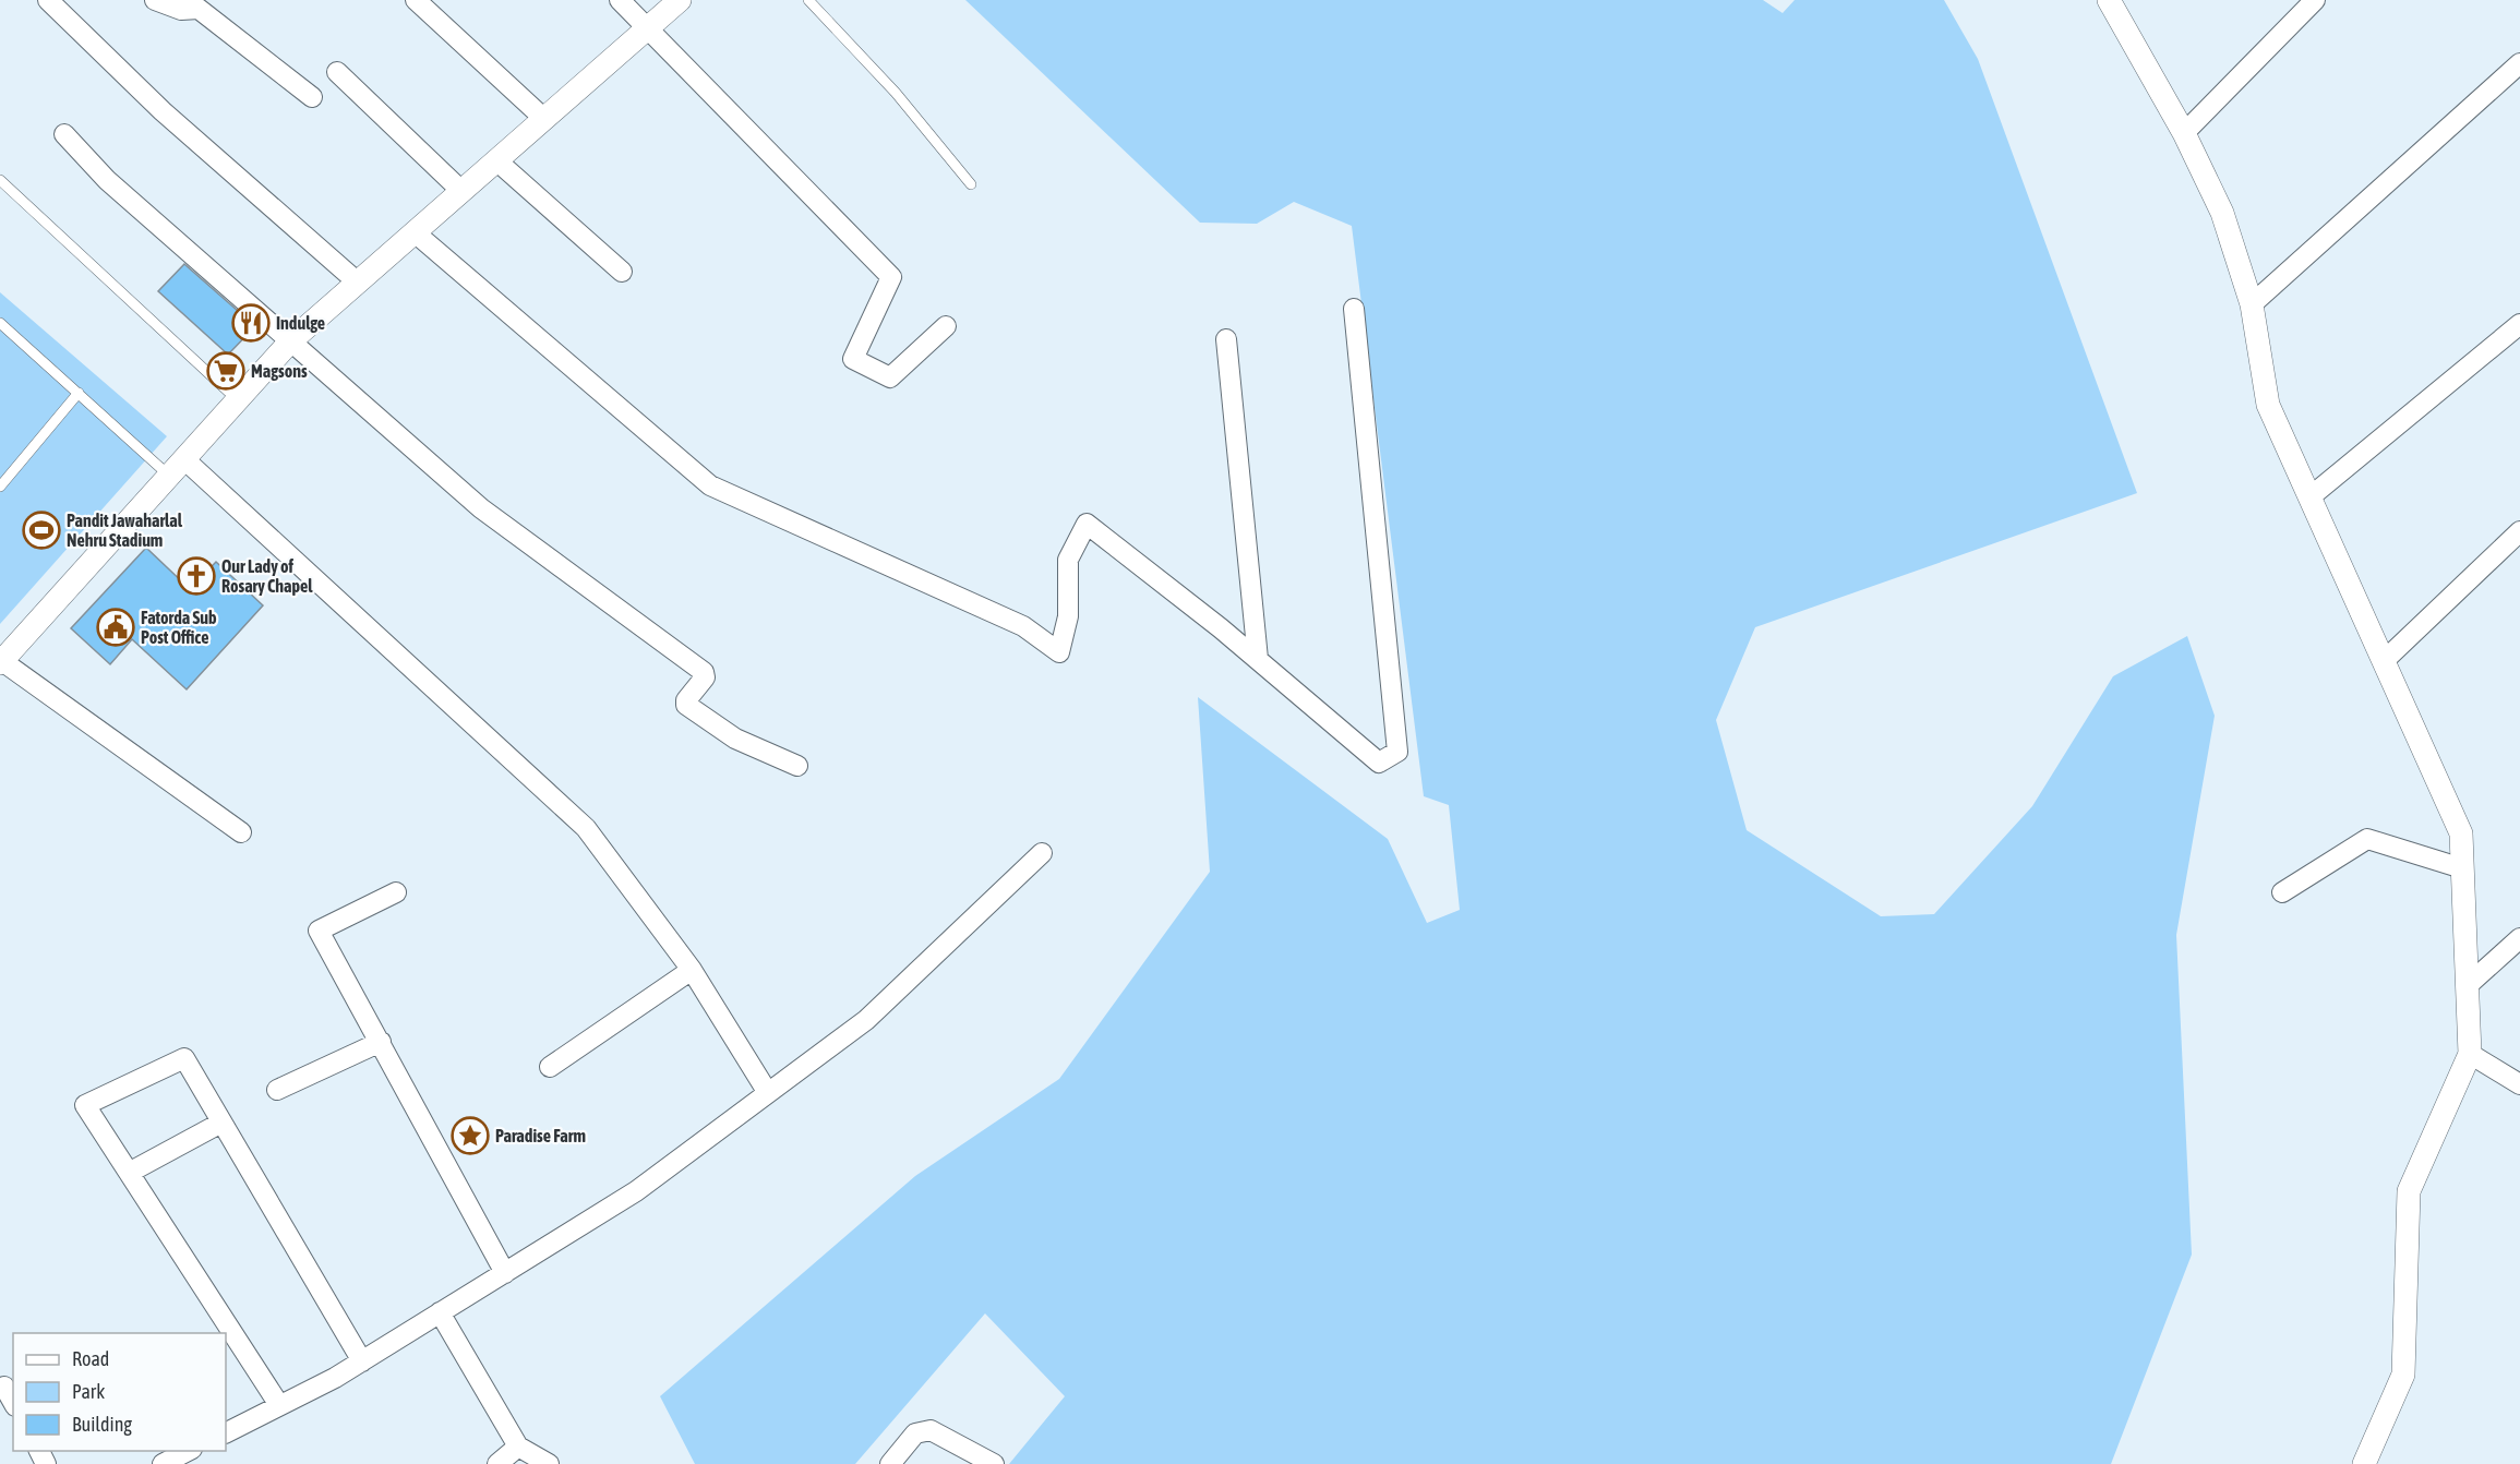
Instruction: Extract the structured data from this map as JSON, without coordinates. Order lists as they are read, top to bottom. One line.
{"places":{"restaurant":["Indulge"],"supermarket":["Magsons"],"sports":["Pandit Jawaharlal Nehru Stadium"],"church":["Our Lady of Rosary Chapel"],"public building":["Fatorda Sub Post Office"],"place":["Paradise Farm"]},"legend":["Road","Park","Building"]}
